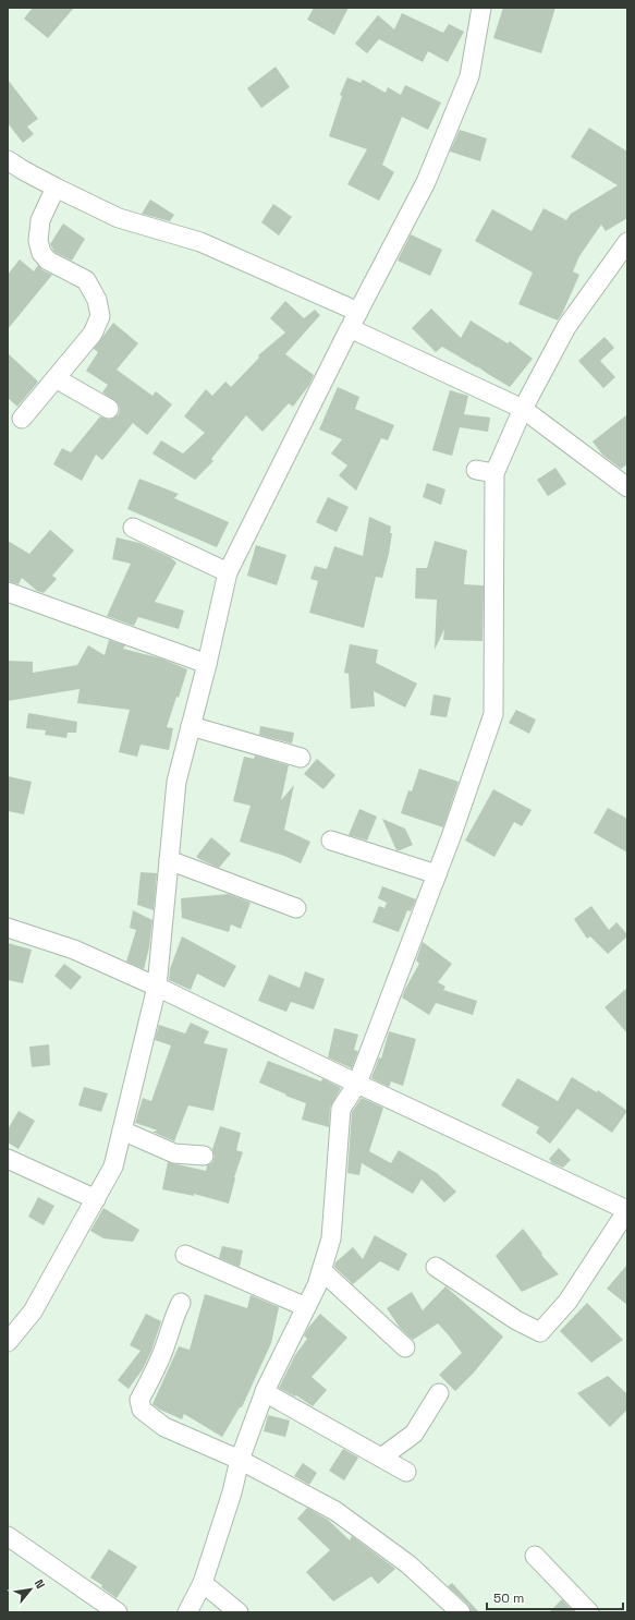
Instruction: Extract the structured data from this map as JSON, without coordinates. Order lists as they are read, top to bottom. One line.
{"scale_bar":"50 m","north":"top right"}
